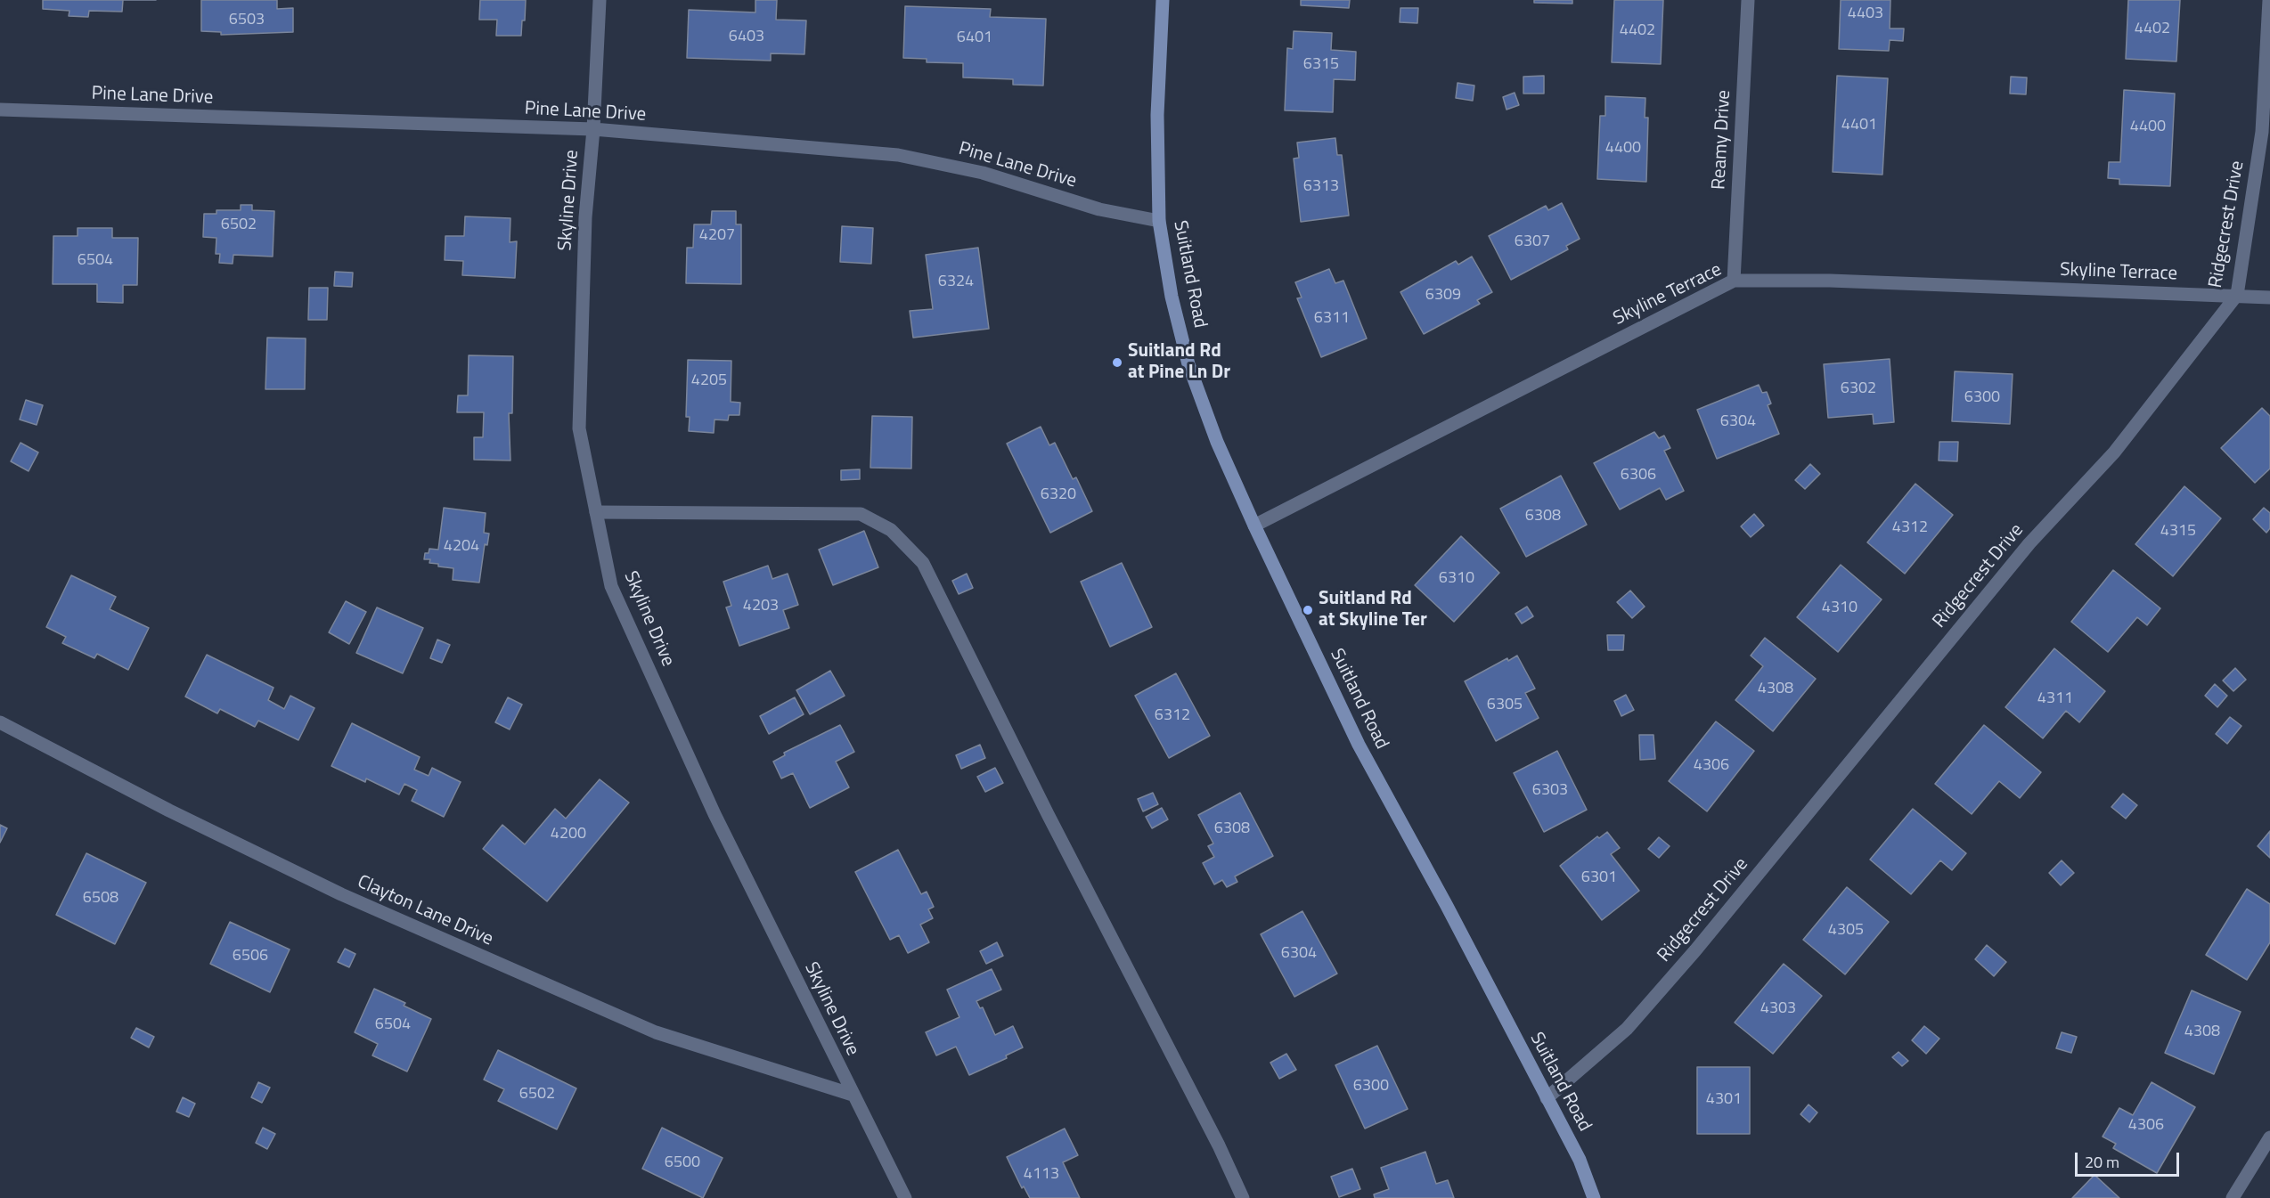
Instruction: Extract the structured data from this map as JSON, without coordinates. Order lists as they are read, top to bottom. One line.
{"streets":{"main road":["Suitland Road"],"street":["Pine Lane Drive","Reamy Drive","Skyline Drive","Ridgecrest Drive","Skyline Terrace","Clayton Lane Drive"]},"crossings":[["Pine Lane Drive","Skyline Drive"],["Pine Lane Drive","Suitland Road"],["Reamy Drive","Skyline Terrace"],["Skyline Drive","Clayton Lane Drive"],["Ridgecrest Drive","Skyline Terrace"],["Ridgecrest Drive","Suitland Road"],["Skyline Terrace","Suitland Road"]],"places":["Suitland Rd at Pine Ln Dr","Suitland Rd at Skyline Ter"],"house_numbers":["4403","6503","4402","4402","6403","6401","6315","4401","4400","4400","6313","6502","4207","6307","6504","6324","6309","6311","4205","6302","6300","6304","6306","6320","6308","4312","4315","4204","6310","4203","4310","4308","4311","6305","6312","4306","6303","6308","4200","6301","6508","4305","6304","6506","4303","6504","4308","6300","6502","4301","4306","6500","4113"],"scale_bar":"20 m"}
